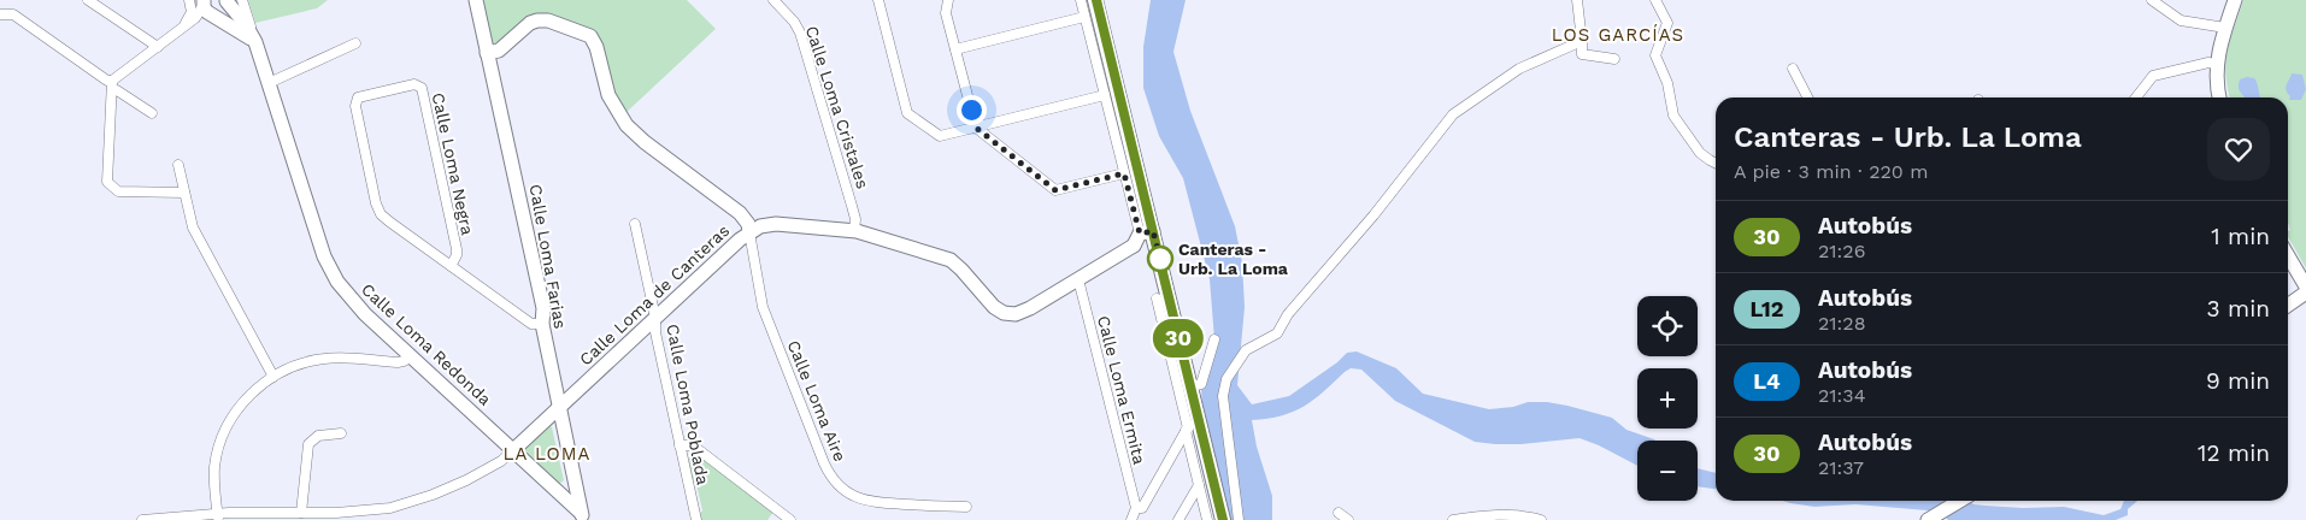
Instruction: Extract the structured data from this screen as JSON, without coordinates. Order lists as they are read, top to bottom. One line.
{"streets":{"street":["Calle Loma Cristales","Calle Loma Negra","Calle Loma Farias","Calle Loma de Canteras","Calle Loma Redonda","Calle Loma Ermita","Calle Loma Aire","Calle Loma Poblada"]},"crossings":[["Calle Loma Cristales","Calle Loma de Canteras"],["Calle Loma Negra","Calle Loma Farias"],["Calle Loma Farias","Calle Loma de Canteras"],["Calle Loma Farias","Calle Loma Redonda"],["Calle Loma de Canteras","Calle Loma Redonda"],["Calle Loma de Canteras","Calle Loma Ermita"],["Calle Loma de Canteras","Calle Loma Aire"],["Calle Loma de Canteras","Calle Loma Poblada"]],"districts":["LOS GARCÍAS","LA LOMA"],"places":["Canteras - Urb. La Loma"],"lines":["bus line 30"],"page":{"on_map":"30","heading":["Canteras - Urb. La Loma","A pie · 3 min · 220 m"],"list":[{"mark":"30","name":"Autobús","note":"21:26","value":"1 min"},{"mark":"L12","name":"Autobús","note":"21:28","value":"3 min"},{"mark":"L4","name":"Autobús","note":"21:34","value":"9 min"},{"mark":"30","name":"Autobús","note":"21:37","value":"12 min"}],"map_buttons":["+","−"]}}
